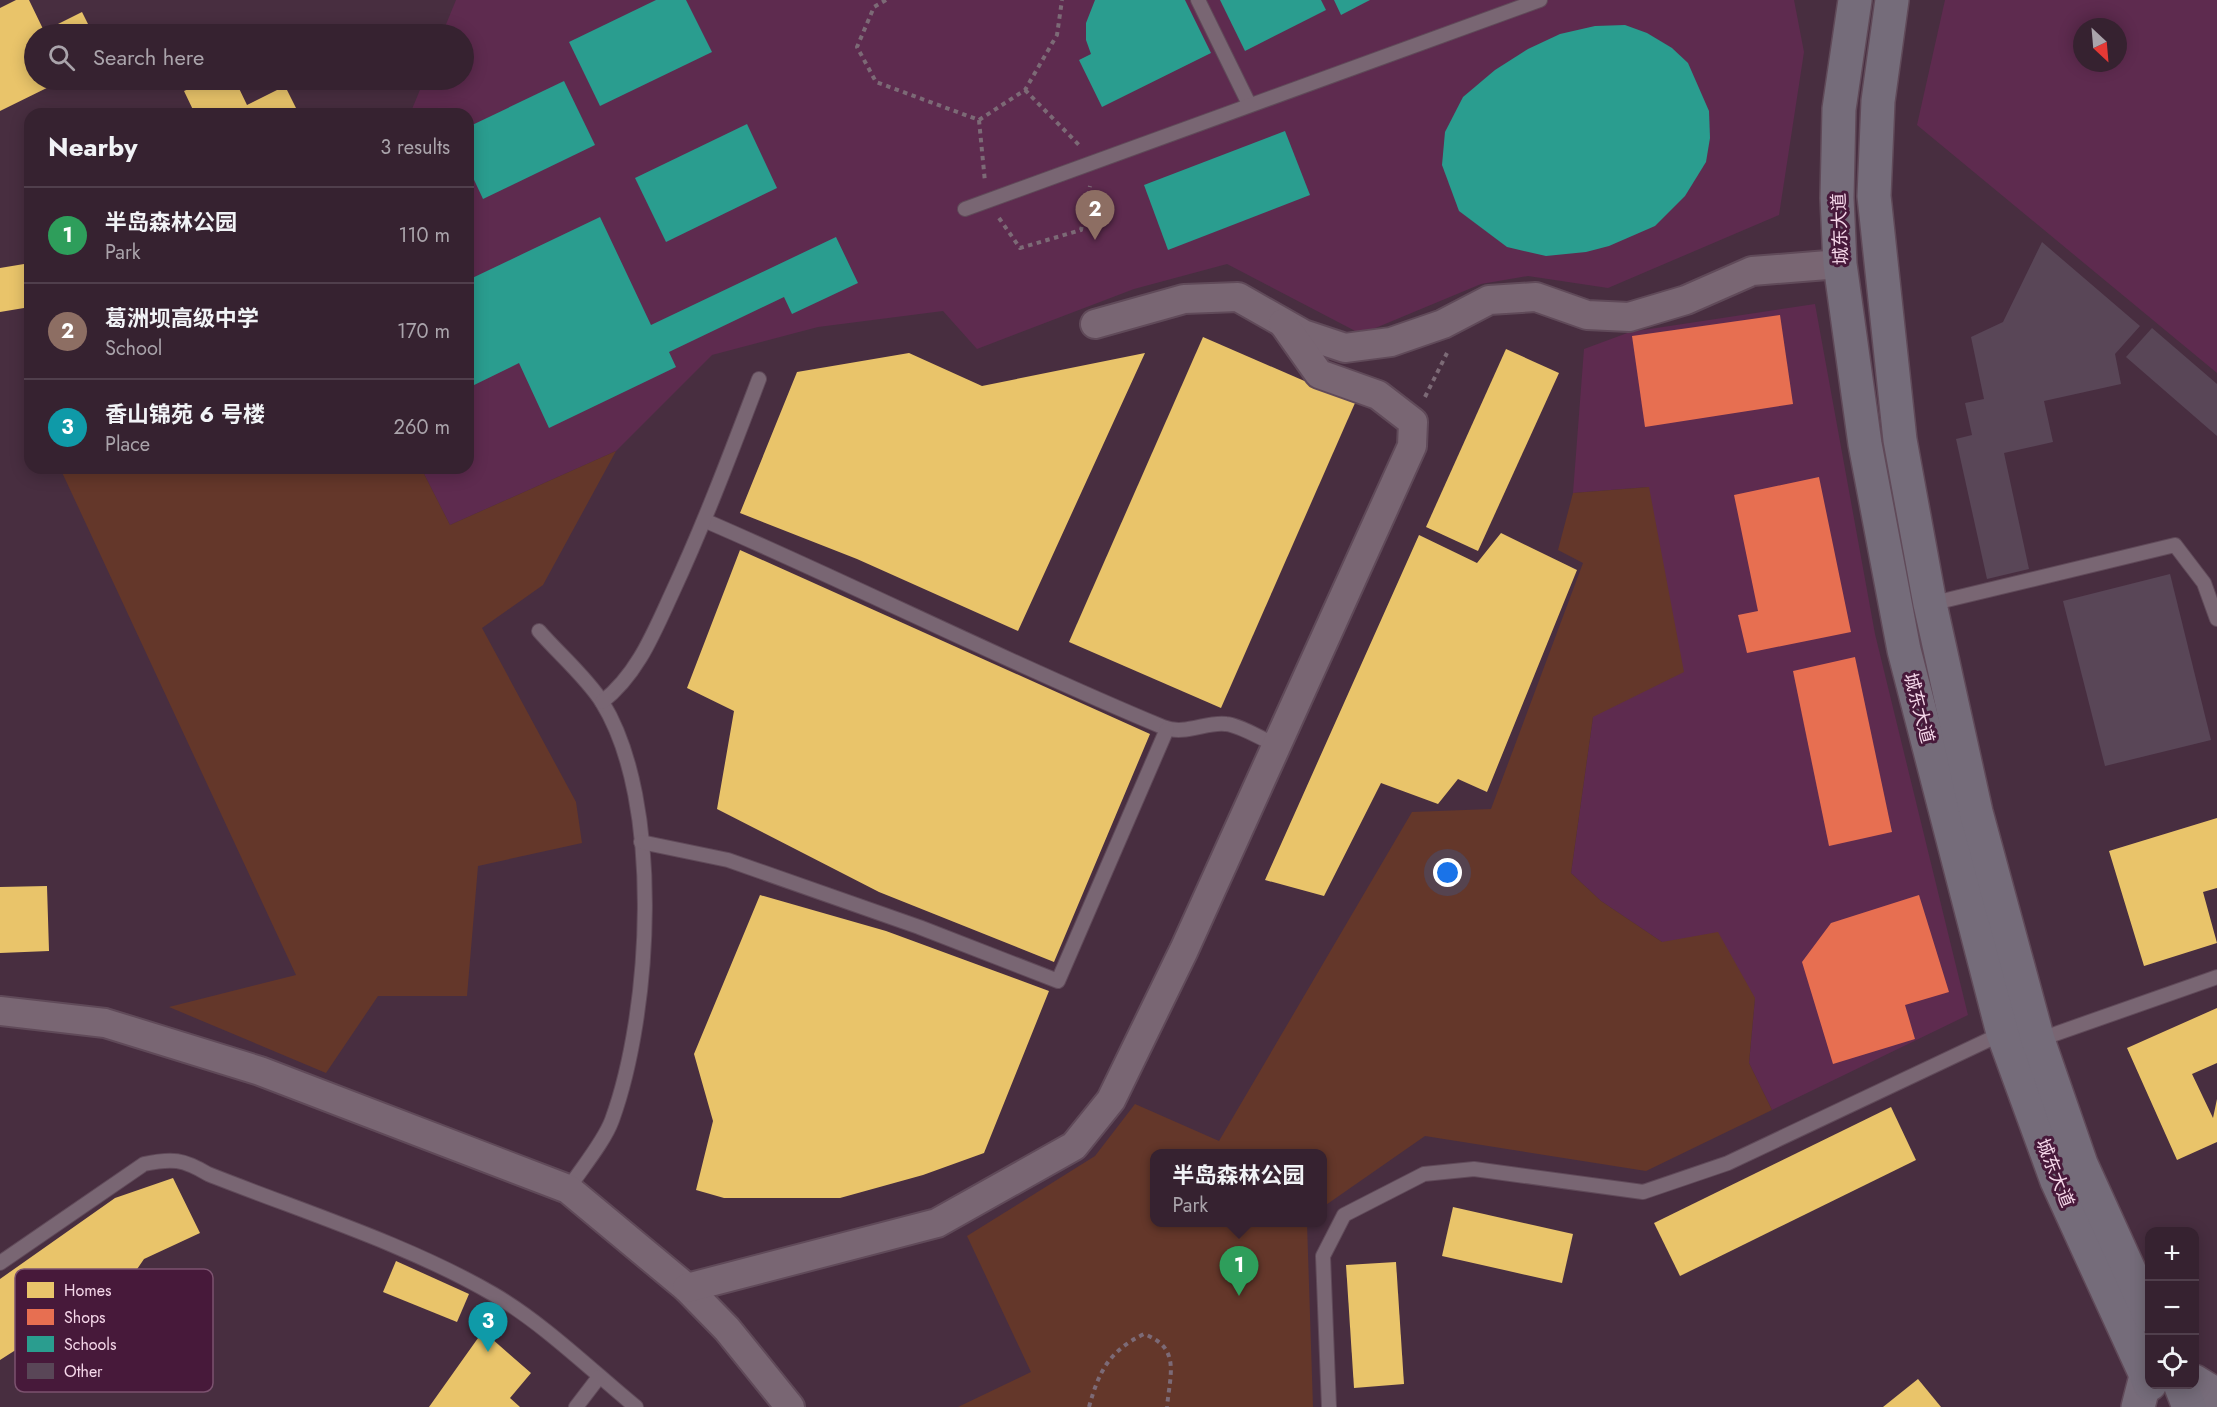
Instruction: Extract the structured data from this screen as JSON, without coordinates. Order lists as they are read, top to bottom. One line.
{"streets":{"highway":["城东大道"]},"legend":["Homes","Shops","Schools","Other"],"north":"bottom right","page":{"search":"Search here","heading":["Nearby","3 results"],"list":[{"mark":"1","name":"半岛森林公园","note":"Park","value":"110 m"},{"mark":"2","name":"葛洲坝高级中学","note":"School","value":"170 m"},{"mark":"3","name":"香山锦苑 6 号楼","note":"Place","value":"260 m"}],"pins":["2","1","3"],"popup":["半岛森林公园","Park"],"map_buttons":["+","−"]}}
